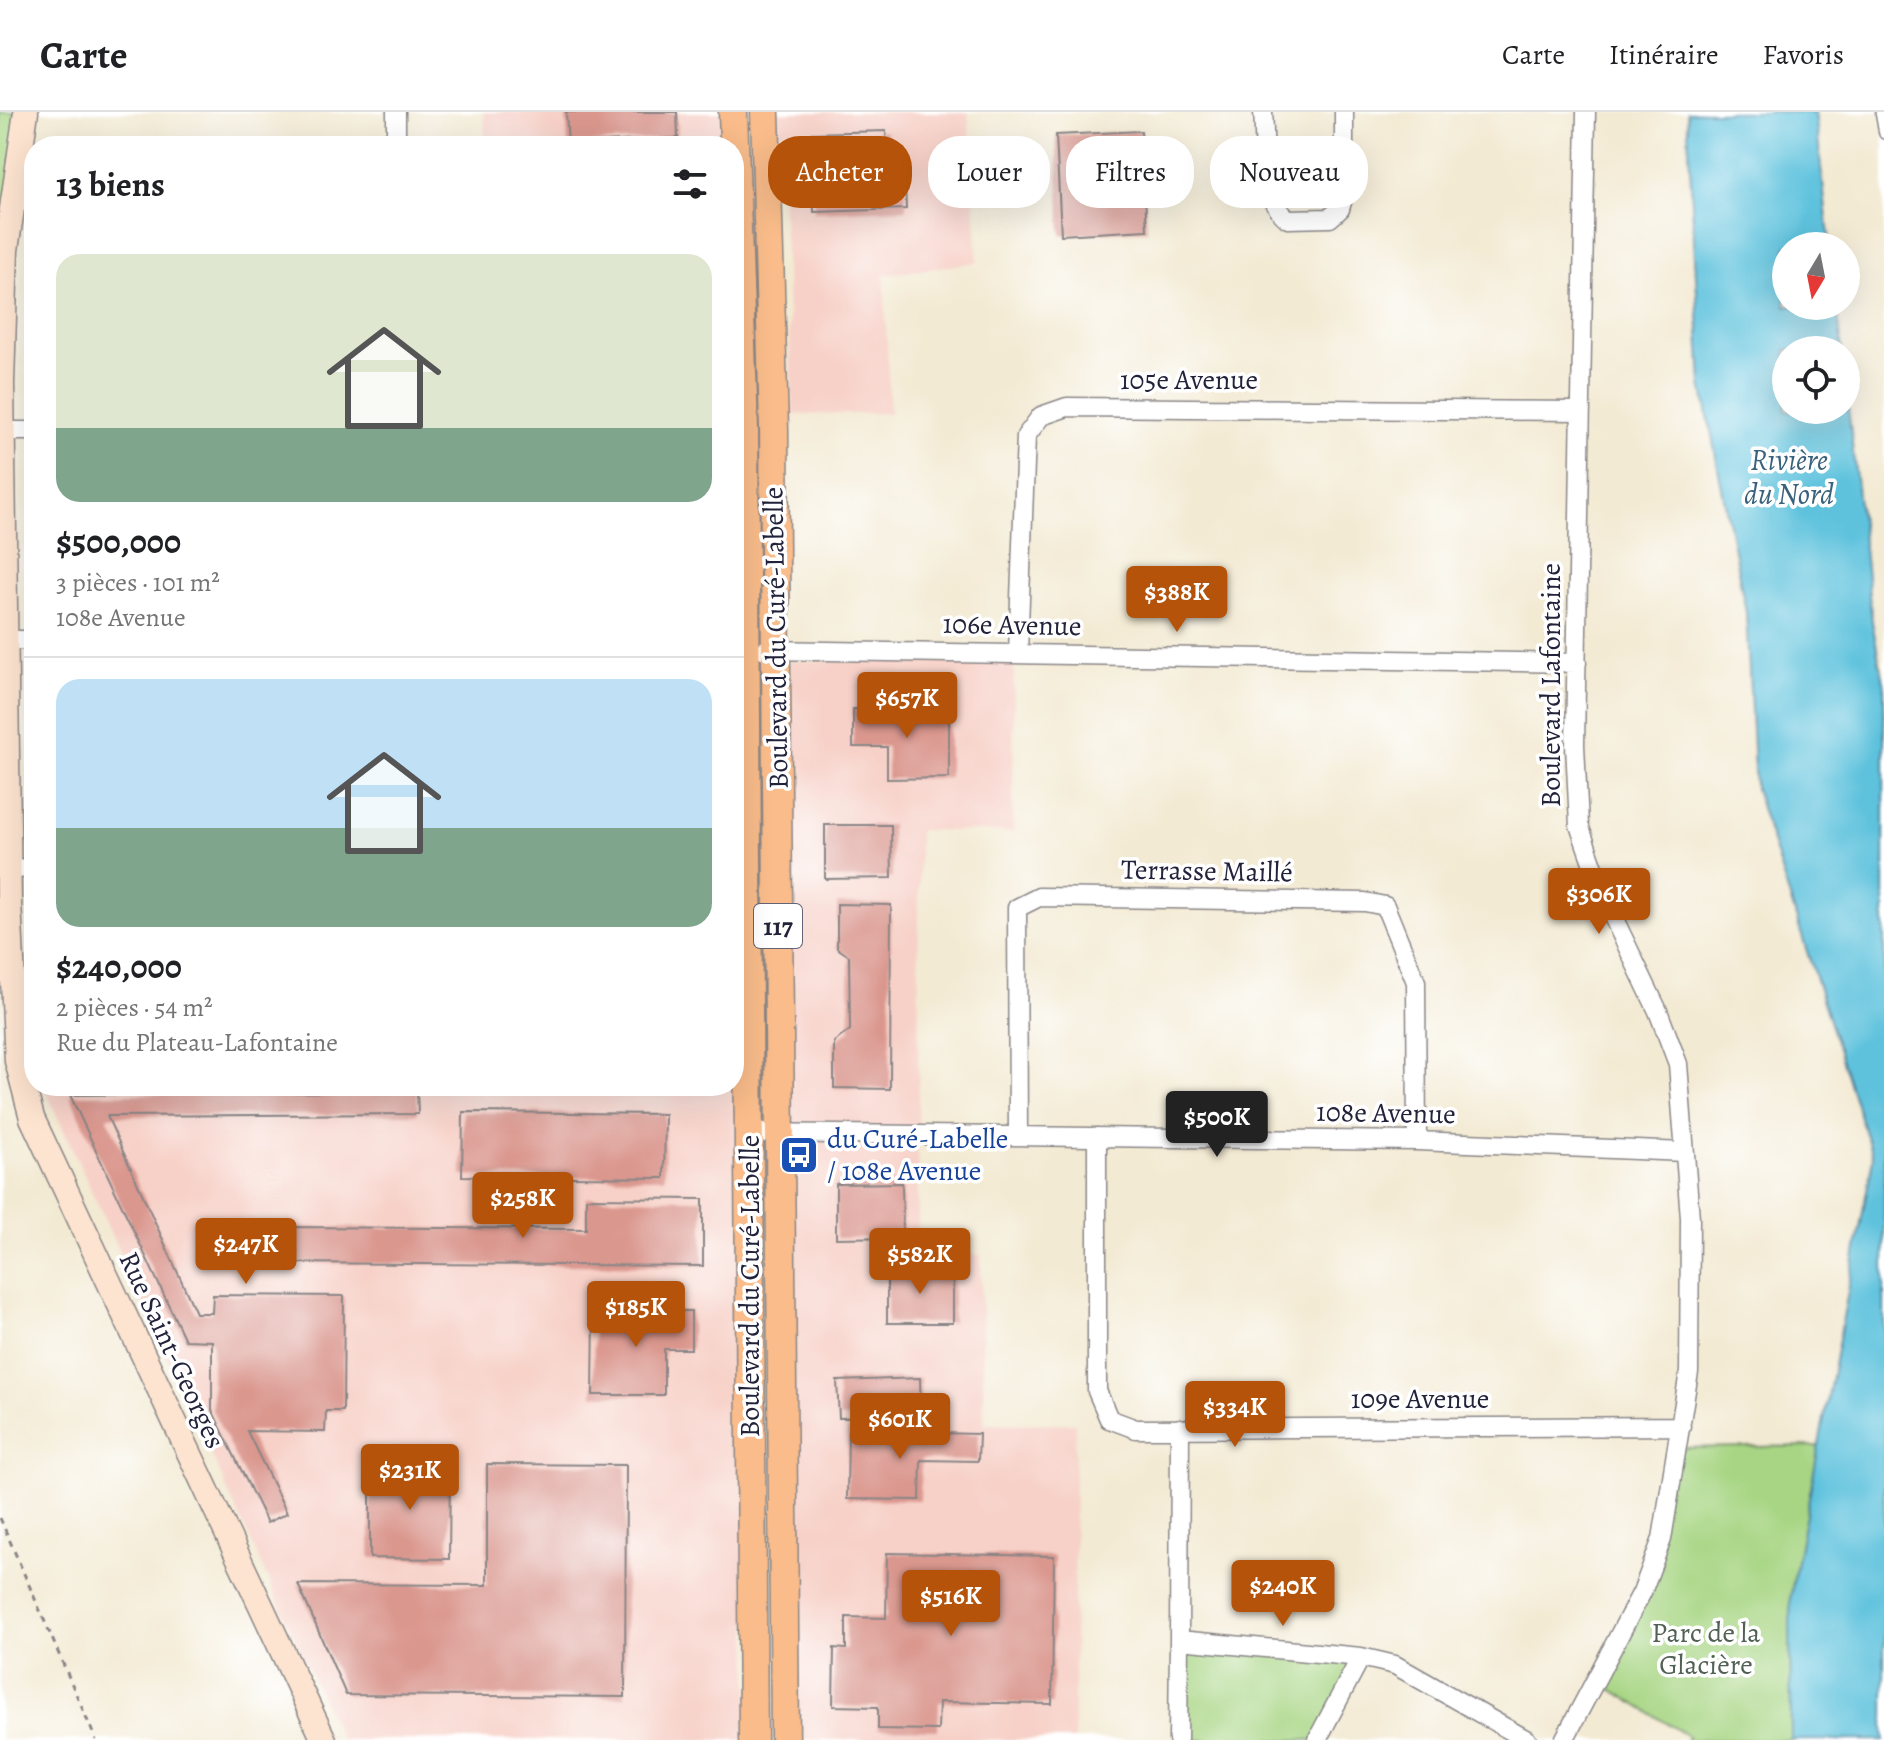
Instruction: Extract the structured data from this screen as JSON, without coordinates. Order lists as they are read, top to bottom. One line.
{"streets":{"main road":["Boulevard du Curé-Labelle","117"],"street":["105e Avenue","106e Avenue","Boulevard Lafontaine","Terrasse Maillé","108e Avenue","Rue Saint-Georges","109e Avenue"]},"crossings":[["105e Avenue","106e Avenue"],["105e Avenue","Boulevard Lafontaine"],["106e Avenue","Boulevard du Curé-Labelle"],["106e Avenue","Boulevard Lafontaine"],["Boulevard du Curé-Labelle","108e Avenue"],["Boulevard Lafontaine","108e Avenue"],["Boulevard Lafontaine","109e Avenue"],["Terrasse Maillé","108e Avenue"],["108e Avenue","109e Avenue"]],"water":["Rivière du Nord"],"parks":["Parc de la Glacière"],"places":{"bus stop":["du Curé-Labelle / 108e Avenue"]},"north":"bottom","page":{"header":"Carte","nav":["Carte","Itinéraire","Favoris"],"chip":["Acheter","Louer","Filtres","Nouveau"],"heading":"13 biens","list":[{"name":"$500,000","note":"3 pièces · 101 m² · 108e Avenue"},{"name":"$240,000","note":"2 pièces · 54 m² · Rue du Plateau-Lafontaine"}],"price":["$388K","$657K","$306K","$500K","$258K","$247K","$582K","$185K","$334K","$601K","$231K","$240K","$516K"]}}
